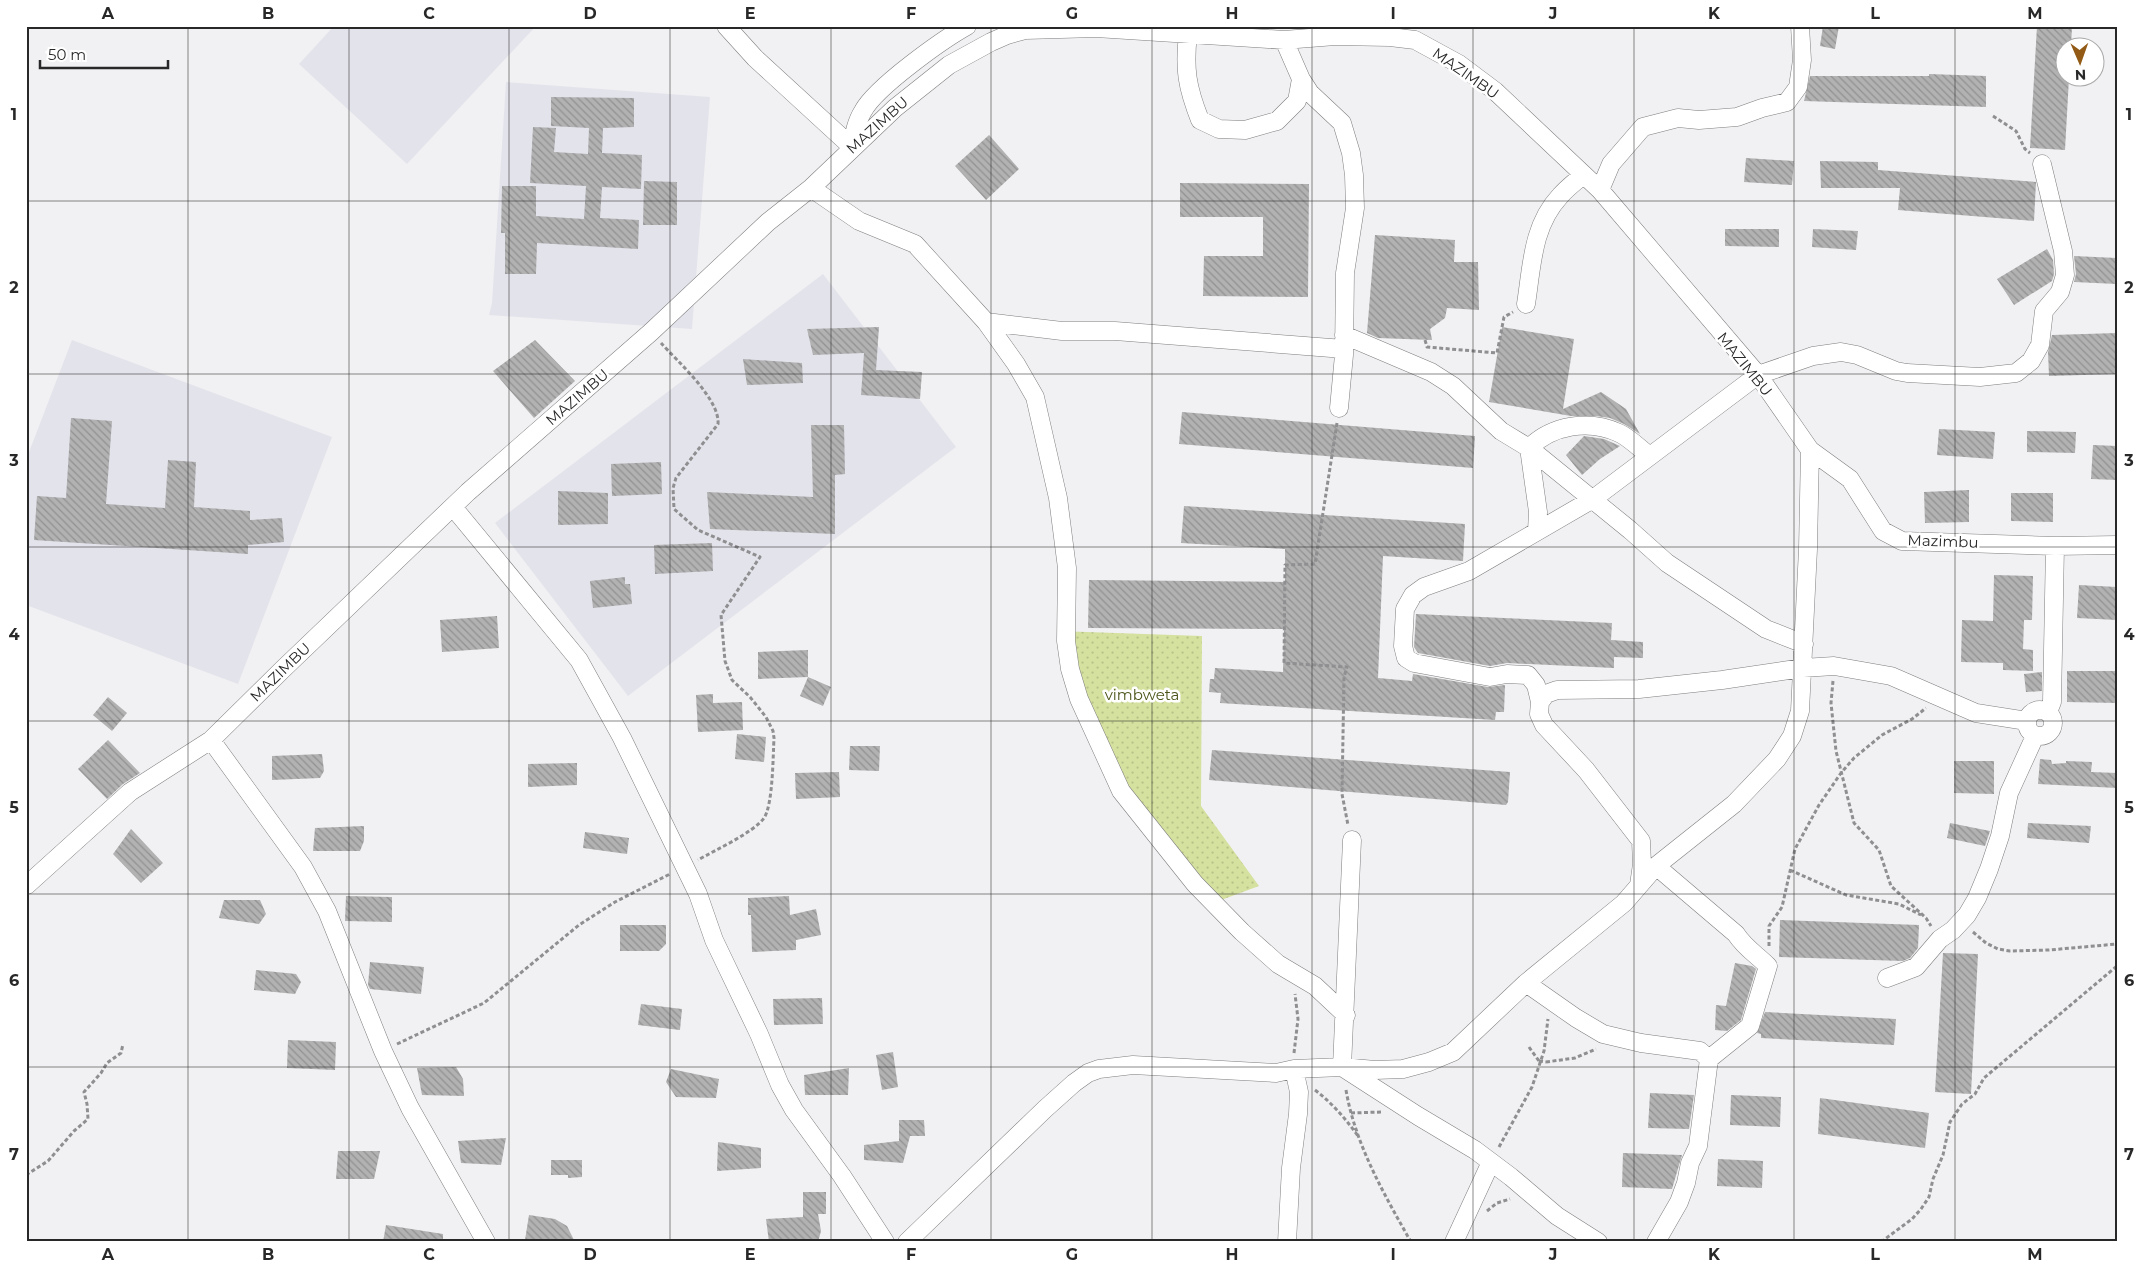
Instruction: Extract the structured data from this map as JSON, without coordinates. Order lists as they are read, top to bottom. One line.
{"streets":{"street":["MAZIMBU","Mazimbu"]},"crossings":[["MAZIMBU","Mazimbu"]],"parks":["vimbweta"],"scale_bar":"50 m","north":"bottom","grid":{"columns":["A","B","C","D","E","F","G","H","I","J","K","L","M"],"rows":["1","2","3","4","5","6","7"]}}
